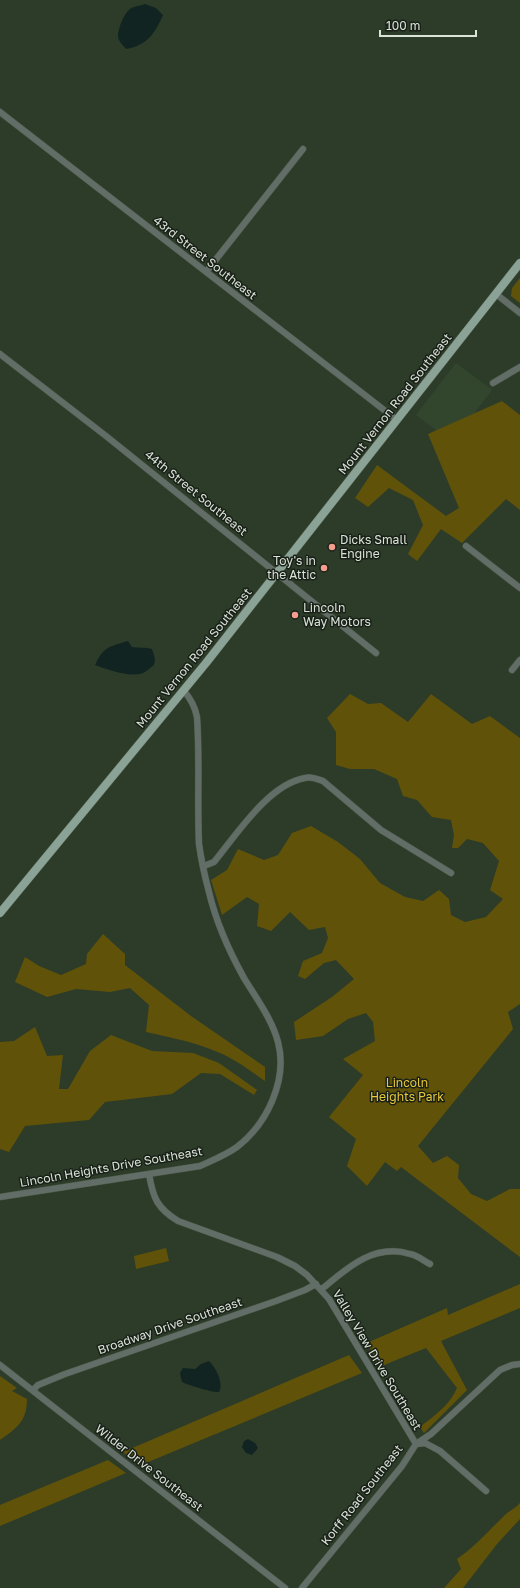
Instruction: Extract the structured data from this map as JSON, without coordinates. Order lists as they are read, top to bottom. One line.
{"streets":{"main road":["Mount Vernon Road Southeast"],"street":["43rd Street Southeast","44th Street Southeast","Lincoln Heights Drive Southeast","Broadway Drive Southeast","Valley View Drive Southeast","Wilder Drive Southeast","Korff Road Southeast"]},"crossings":[["43rd Street Southeast","Mount Vernon Road Southeast"],["Mount Vernon Road Southeast","44th Street Southeast"],["Mount Vernon Road Southeast","Lincoln Heights Drive Southeast"],["Lincoln Heights Drive Southeast","Valley View Drive Southeast"],["Broadway Drive Southeast","Valley View Drive Southeast"],["Broadway Drive Southeast","Wilder Drive Southeast"],["Valley View Drive Southeast","Korff Road Southeast"]],"parks":["Lincoln Heights Park"],"places":["Dicks Small Engine","Toy's in the Attic","Lincoln Way Motors"],"scale_bar":"100 m"}
